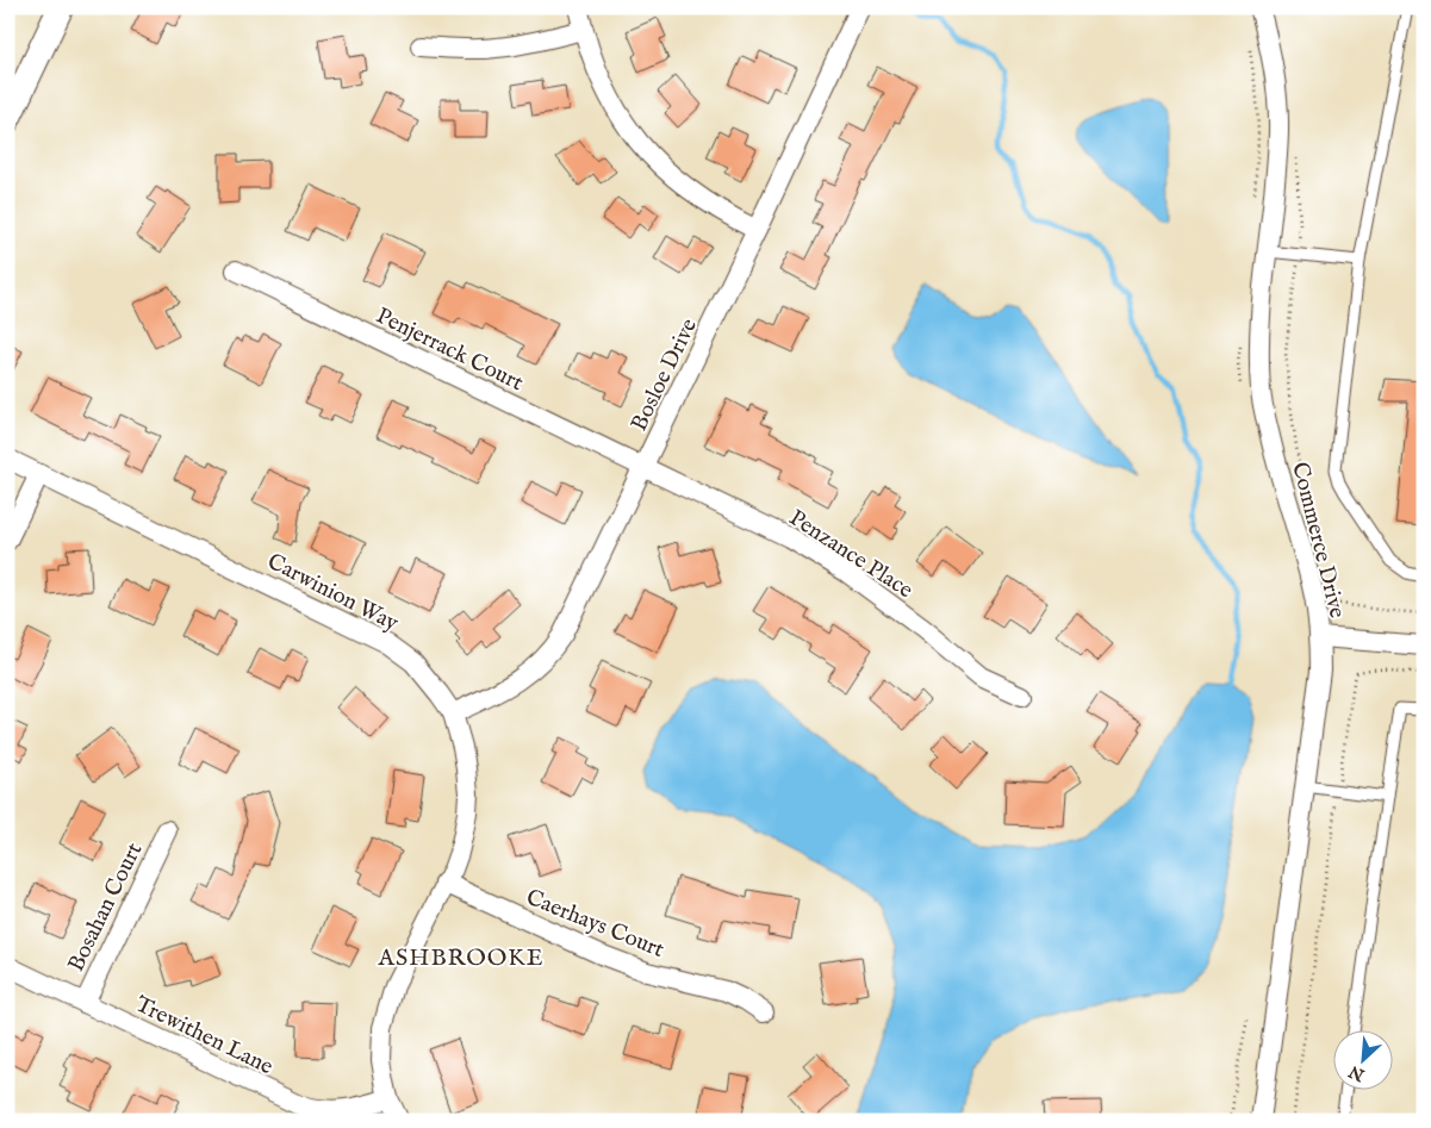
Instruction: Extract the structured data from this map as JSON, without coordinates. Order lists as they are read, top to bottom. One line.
{"streets":{"street":["Penjerrack Court","Bosloe Drive","Commerce Drive","Penzance Place","Carwinion Way","Bosahan Court","Caerhays Court","Trewithen Lane"]},"crossings":[["Penjerrack Court","Bosloe Drive"],["Penjerrack Court","Penzance Place"],["Bosloe Drive","Penzance Place"],["Bosloe Drive","Carwinion Way"],["Carwinion Way","Caerhays Court"],["Carwinion Way","Trewithen Lane"],["Bosahan Court","Trewithen Lane"]],"districts":["ASHBROOKE"],"north":"bottom left"}
